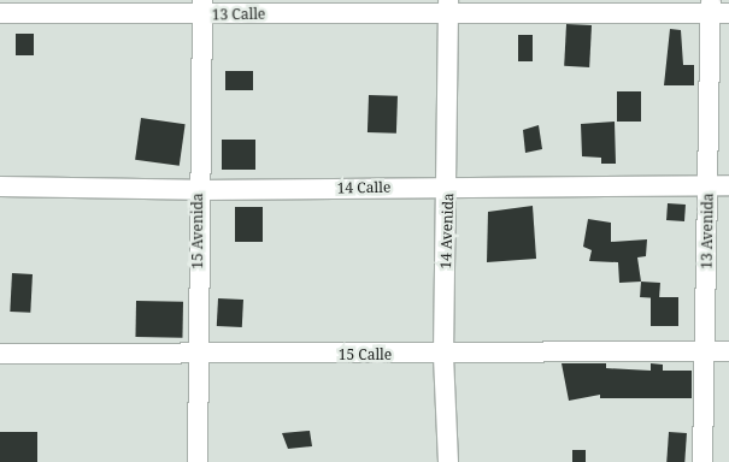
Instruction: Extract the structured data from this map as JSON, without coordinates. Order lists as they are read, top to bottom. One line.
{"streets":{"street":["13 Calle","14 Calle","15 Avenida","14 Avenida","13 Avenida","15 Calle"]},"crossings":[["13 Calle","15 Avenida"],["13 Calle","14 Avenida"],["13 Calle","13 Avenida"],["14 Calle","15 Avenida"],["14 Calle","14 Avenida"],["14 Calle","13 Avenida"],["15 Avenida","15 Calle"],["14 Avenida","15 Calle"],["13 Avenida","15 Calle"]]}
